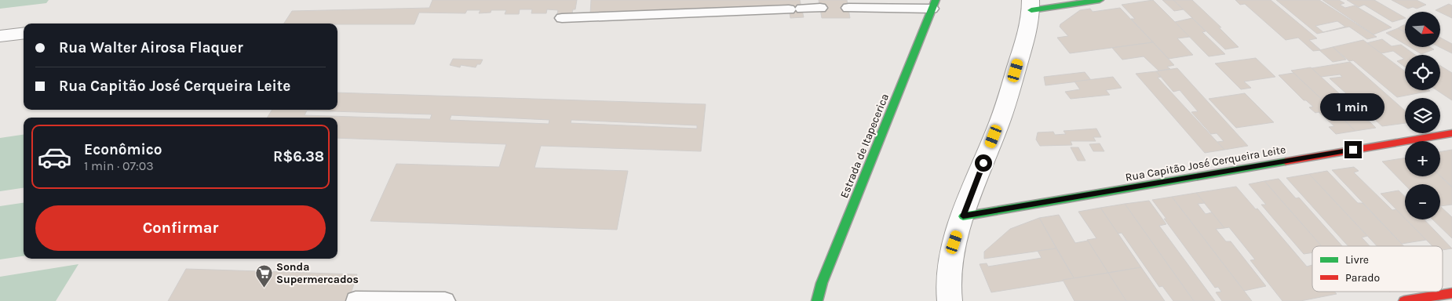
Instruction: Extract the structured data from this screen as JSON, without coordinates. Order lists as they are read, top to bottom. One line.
{"streets":{"street":["Estrada de Itapecerica","Rua Capitão José Cerqueira Leite"]},"places":{"supermarket":["Sonda Supermercados"]},"legend":["Livre","Parado"],"north":"right","page":{"map_buttons":["+","−"],"banner":["Rua Walter Airosa Flaquer","Rua Capitão José Cerqueira Leite"],"bubble":"1 min","list":[{"name":"Econômico","note":"1 min · 07:03","value":"R$6.38"}],"buttons":"Confirmar"}}
